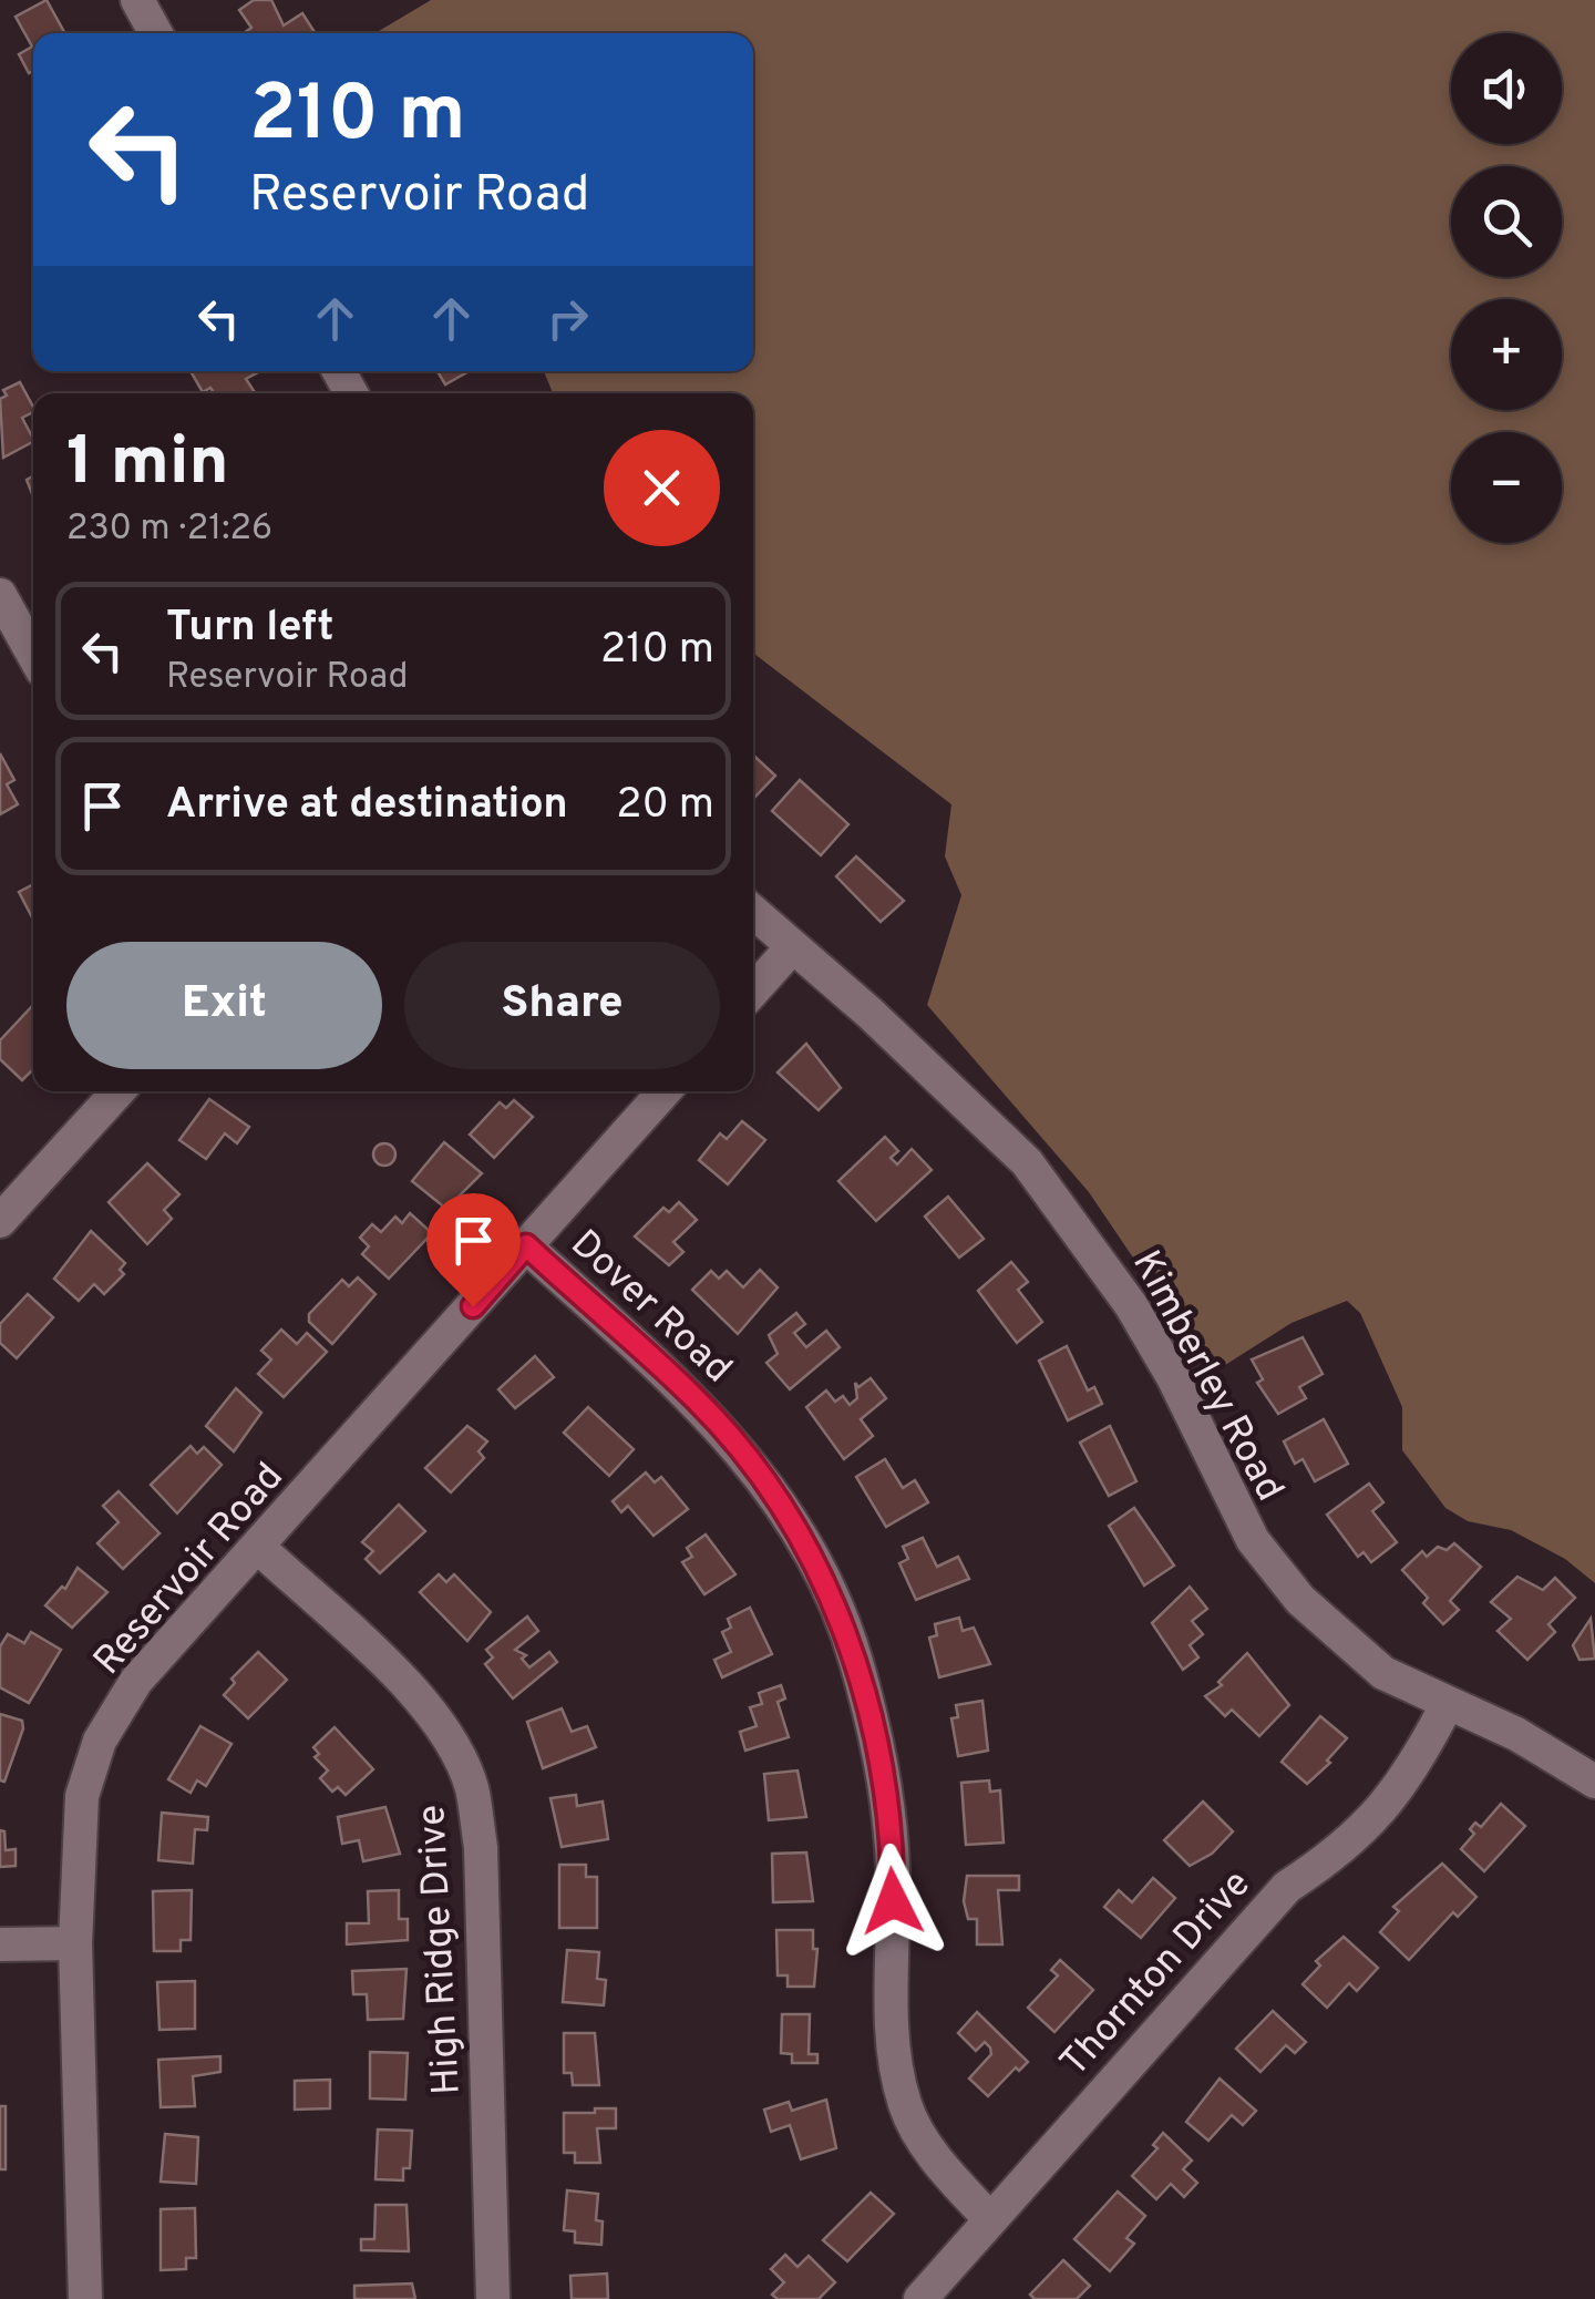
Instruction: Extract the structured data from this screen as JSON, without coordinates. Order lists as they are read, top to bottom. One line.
{"streets":{"street":["Dover Road","Kimberley Road","Reservoir Road","High Ridge Drive","Thornton Drive"]},"crossings":[["Dover Road","Reservoir Road"],["Dover Road","Thornton Drive"],["Kimberley Road","Thornton Drive"],["Reservoir Road","High Ridge Drive"]],"page":{"map_buttons":["+","−"],"turn":["210 m","Reservoir Road"],"heading":["1 min","230 m · 21:26"],"list":[{"name":"Turn left","note":"Reservoir Road","value":"210 m"},{"name":"Arrive at destination","value":"20 m"}],"buttons":["Exit","Share"]}}
